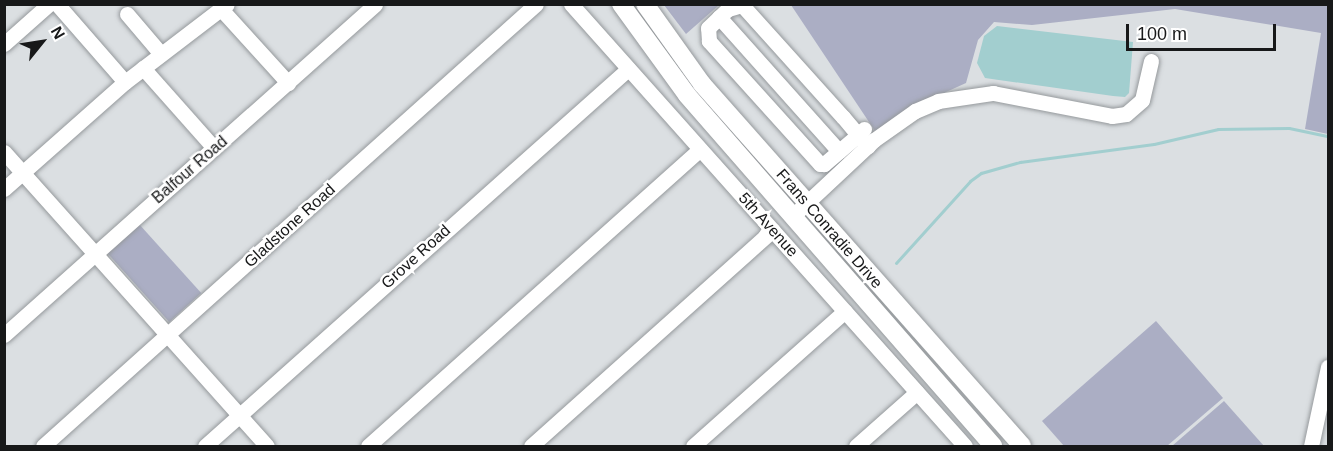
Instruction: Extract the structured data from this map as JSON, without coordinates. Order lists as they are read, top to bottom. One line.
{"streets":{"main road":["Frans Conradie Drive"],"street":["Balfour Road","5th Avenue","Gladstone Road","Grove Road"]},"crossings":[["5th Avenue","Grove Road"]],"scale_bar":"100 m","north":"top right"}
